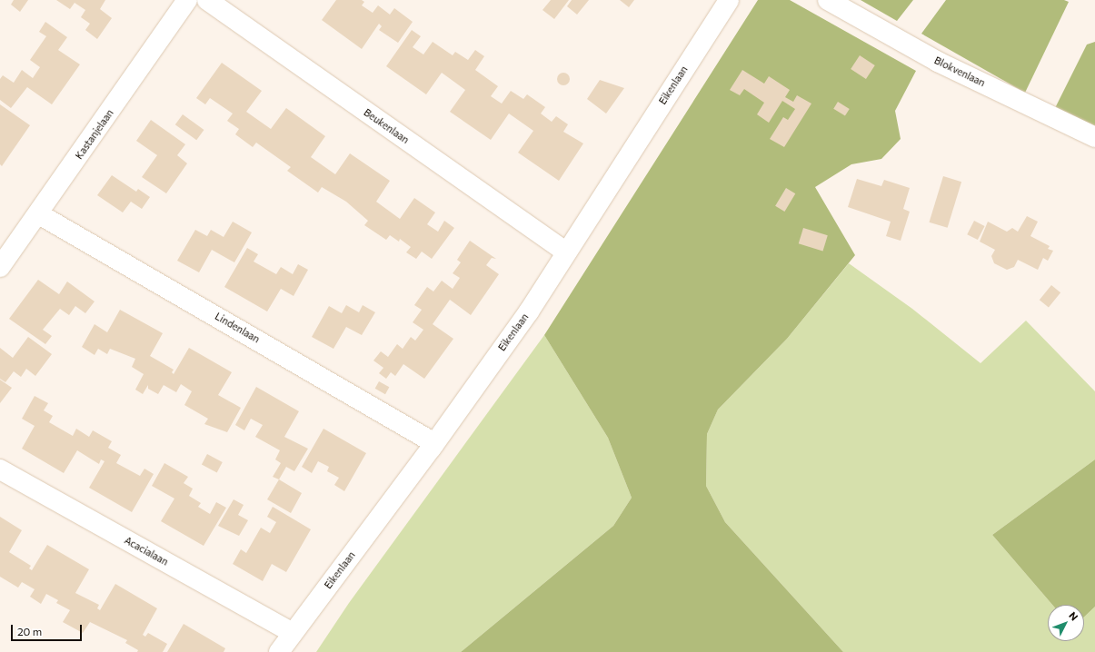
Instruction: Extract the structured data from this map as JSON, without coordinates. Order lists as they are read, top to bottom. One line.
{"streets":{"street":["Blokvenlaan","Eikenlaan","Beukenlaan","Kastanjelaan","Lindenlaan","Acacialaan"]},"crossings":[["Eikenlaan","Beukenlaan"],["Eikenlaan","Lindenlaan"],["Eikenlaan","Acacialaan"],["Kastanjelaan","Lindenlaan"]],"scale_bar":"20 m","north":"top right"}
